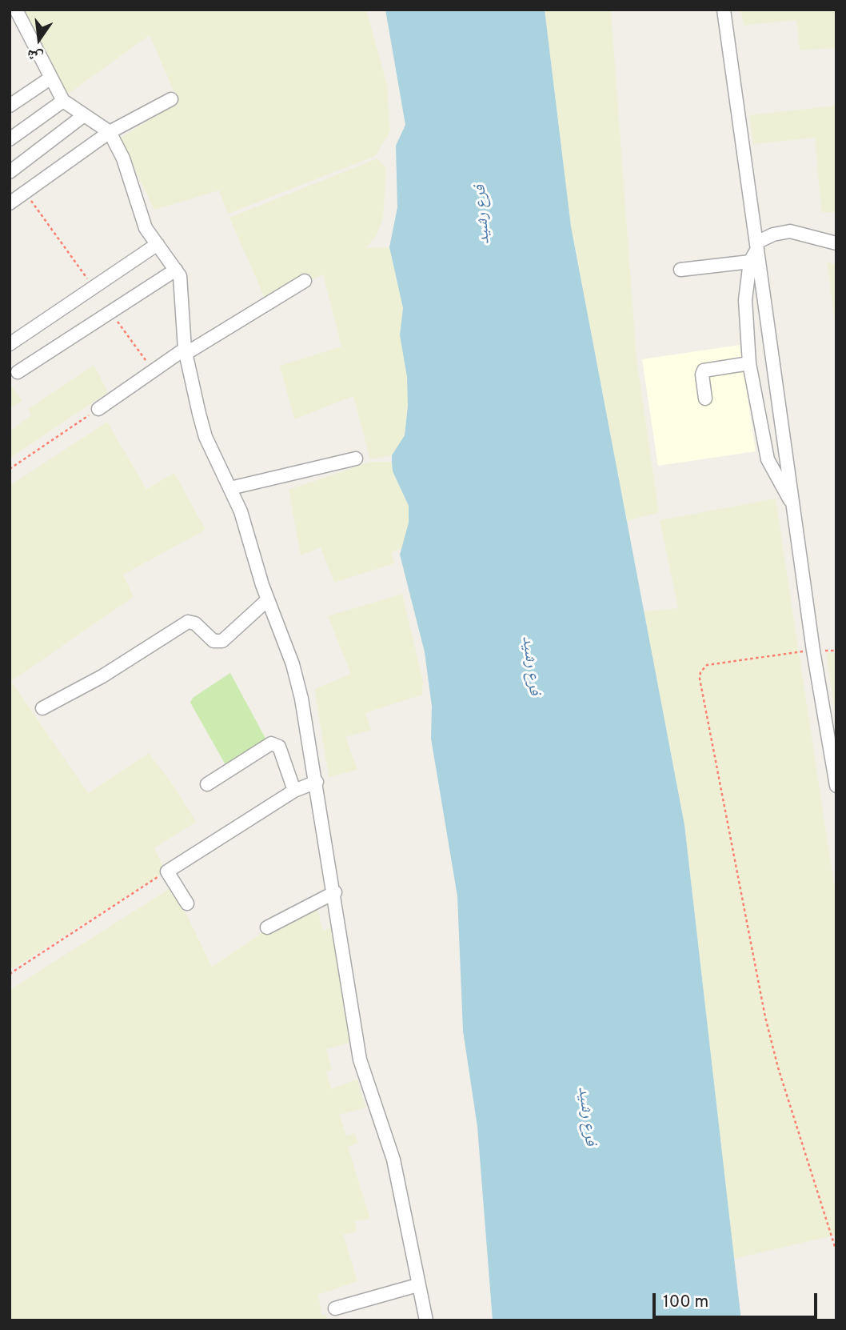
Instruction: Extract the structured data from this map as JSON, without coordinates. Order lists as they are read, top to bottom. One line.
{"water":["فرع رشيد"],"scale_bar":"100 m","north":"bottom"}
